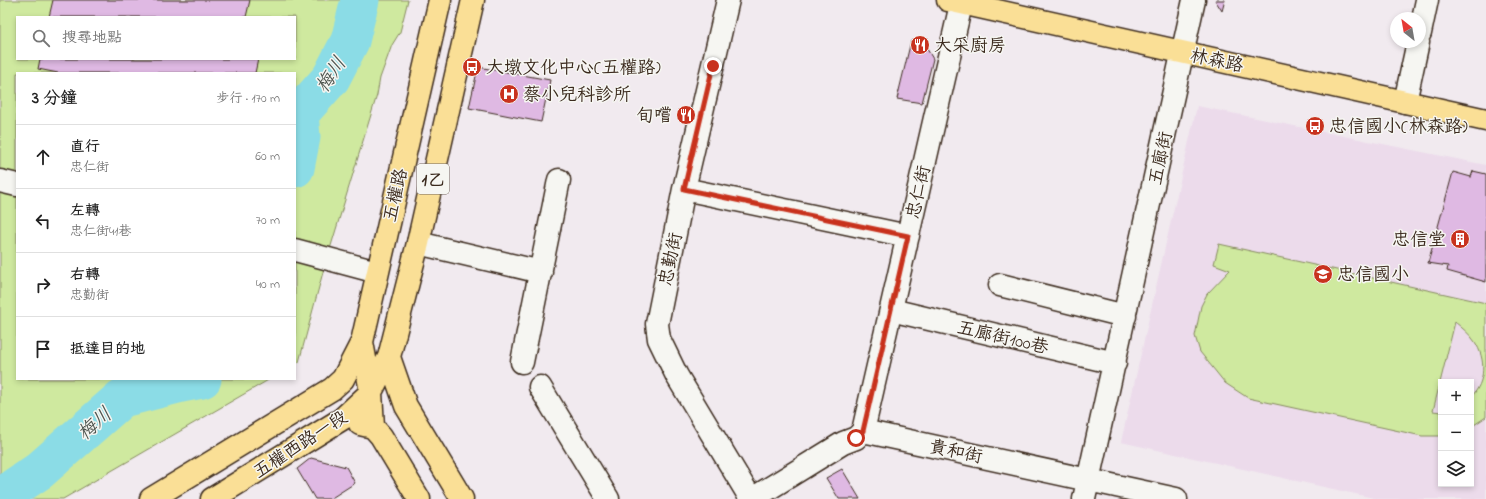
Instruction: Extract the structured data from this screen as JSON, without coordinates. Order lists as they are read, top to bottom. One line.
{"streets":{"main road":["林森路","1乙","五權路","五權西路一段"],"street":["五廊街","忠仁街","忠勤街","五廊街100巷","貴和街"]},"crossings":[["林森路","五廊街"],["林森路","忠仁街"],["五廊街","五廊街100巷"],["五廊街","貴和街"],["忠仁街","五廊街100巷"],["忠仁街","貴和街"],["五權路","五權西路一段"]],"water":["梅川"],"places":{"restaurant":["大采廚房","旬嚐"],"bus stop":["大墩文化中心(五權路)","忠信國小(林森路)"],"hospital":["蔡小兒科診所"],"building":["忠信堂"],"school or university":["忠信國小"]},"north":"top left","page":{"search":"搜尋地點","heading":["3 分鐘","步行 · 170 m"],"list":[["直行","忠仁街","60 m"],["左轉","忠仁街41巷","70 m"],["右轉","忠勤街","40 m"],"抵達目的地"],"map_buttons":["+","−"]}}
